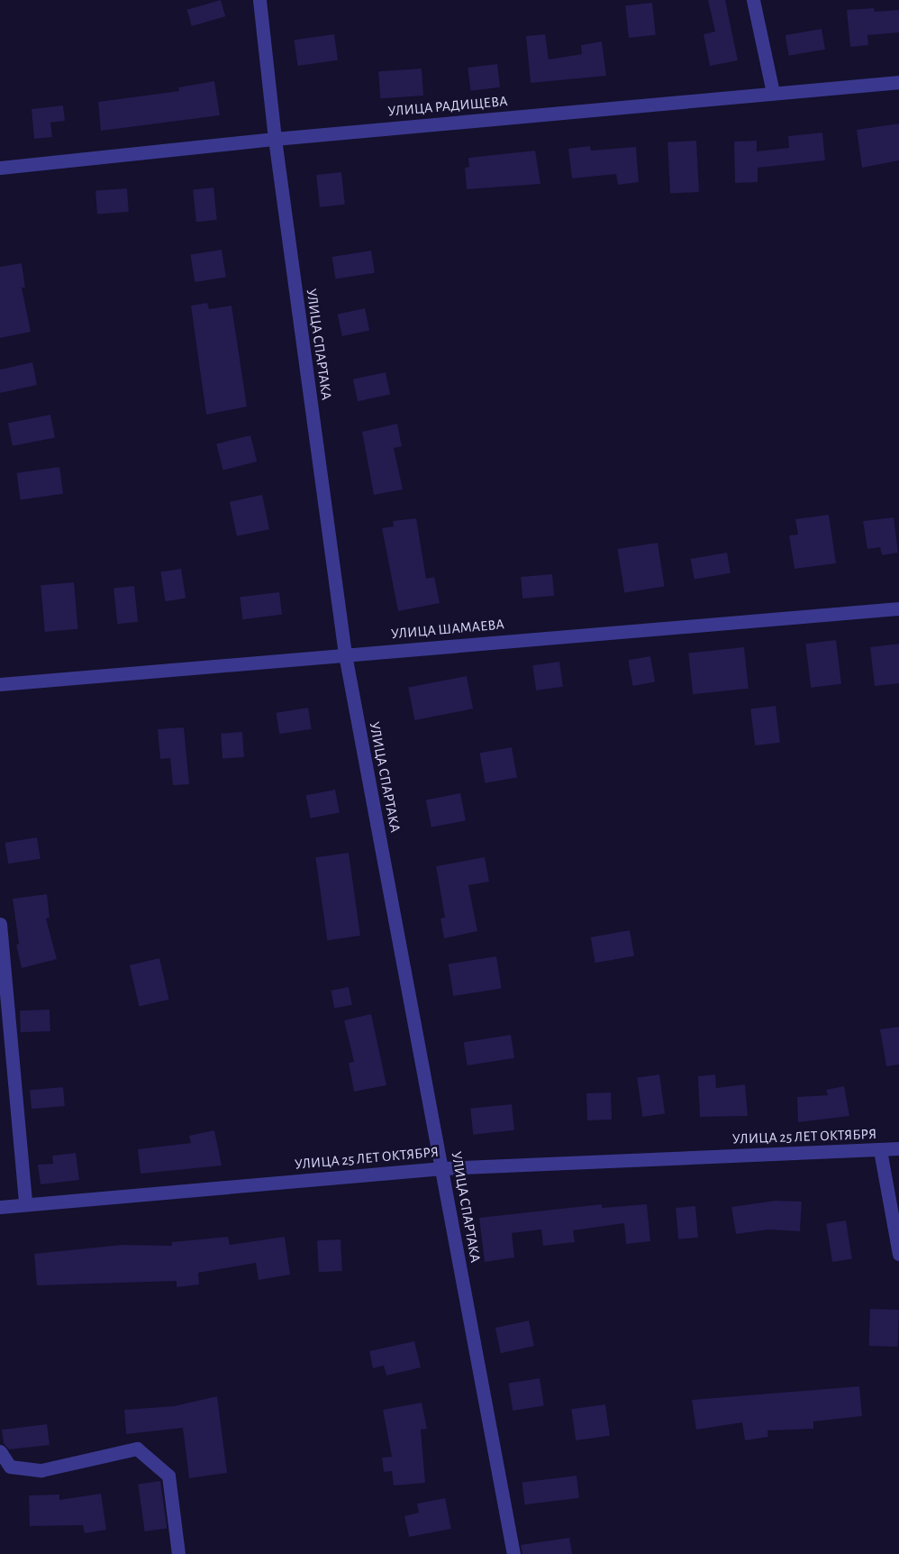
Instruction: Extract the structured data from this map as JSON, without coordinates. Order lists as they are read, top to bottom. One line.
{"streets":{"street":["УЛИЦА РАДИЩЕВА","УЛИЦА СПАРТАКА","УЛИЦА ШАМАЕВА","УЛИЦА 25 ЛЕТ ОКТЯБРЯ"]},"crossings":[["УЛИЦА РАДИЩЕВА","УЛИЦА СПАРТАКА"],["УЛИЦА СПАРТАКА","УЛИЦА ШАМАЕВА"],["УЛИЦА СПАРТАКА","УЛИЦА 25 ЛЕТ ОКТЯБРЯ"]]}
